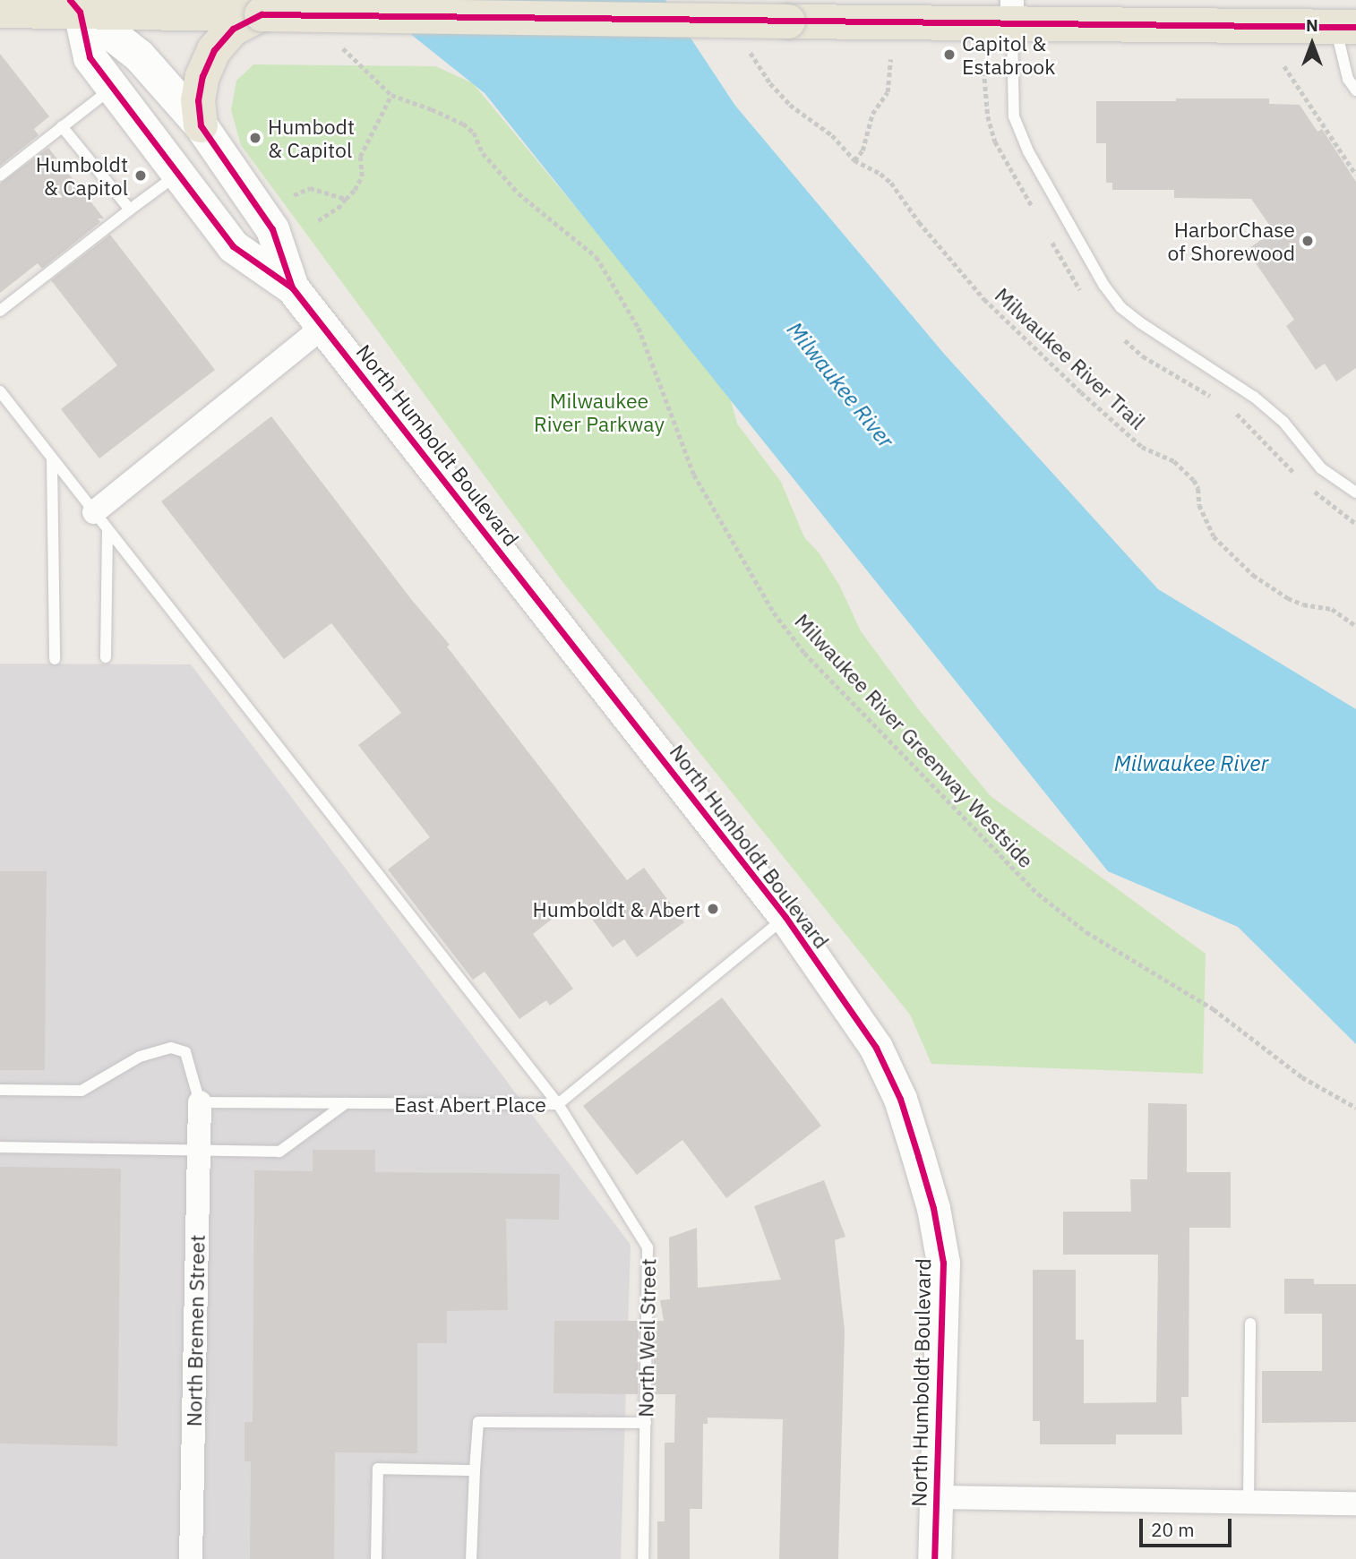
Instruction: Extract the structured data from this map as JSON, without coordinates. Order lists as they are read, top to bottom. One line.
{"streets":{"main road":["North Humboldt Boulevard"],"street":["North Bremen Street"],"lane":["East Abert Place","North Weil Street"],"path":["Milwaukee River Trail","Milwaukee River Greenway Westside"]},"crossings":[["North Humboldt Boulevard","East Abert Place"],["East Abert Place","North Bremen Street"],["East Abert Place","North Weil Street"]],"water":["Milwaukee River"],"parks":["Milwaukee River Parkway"],"places":["Capitol & Estabrook","Humbodt & Capitol","Humboldt & Capitol","HarborChase of Shorewood","Humboldt & Abert"],"scale_bar":"20 m","north":"top"}
